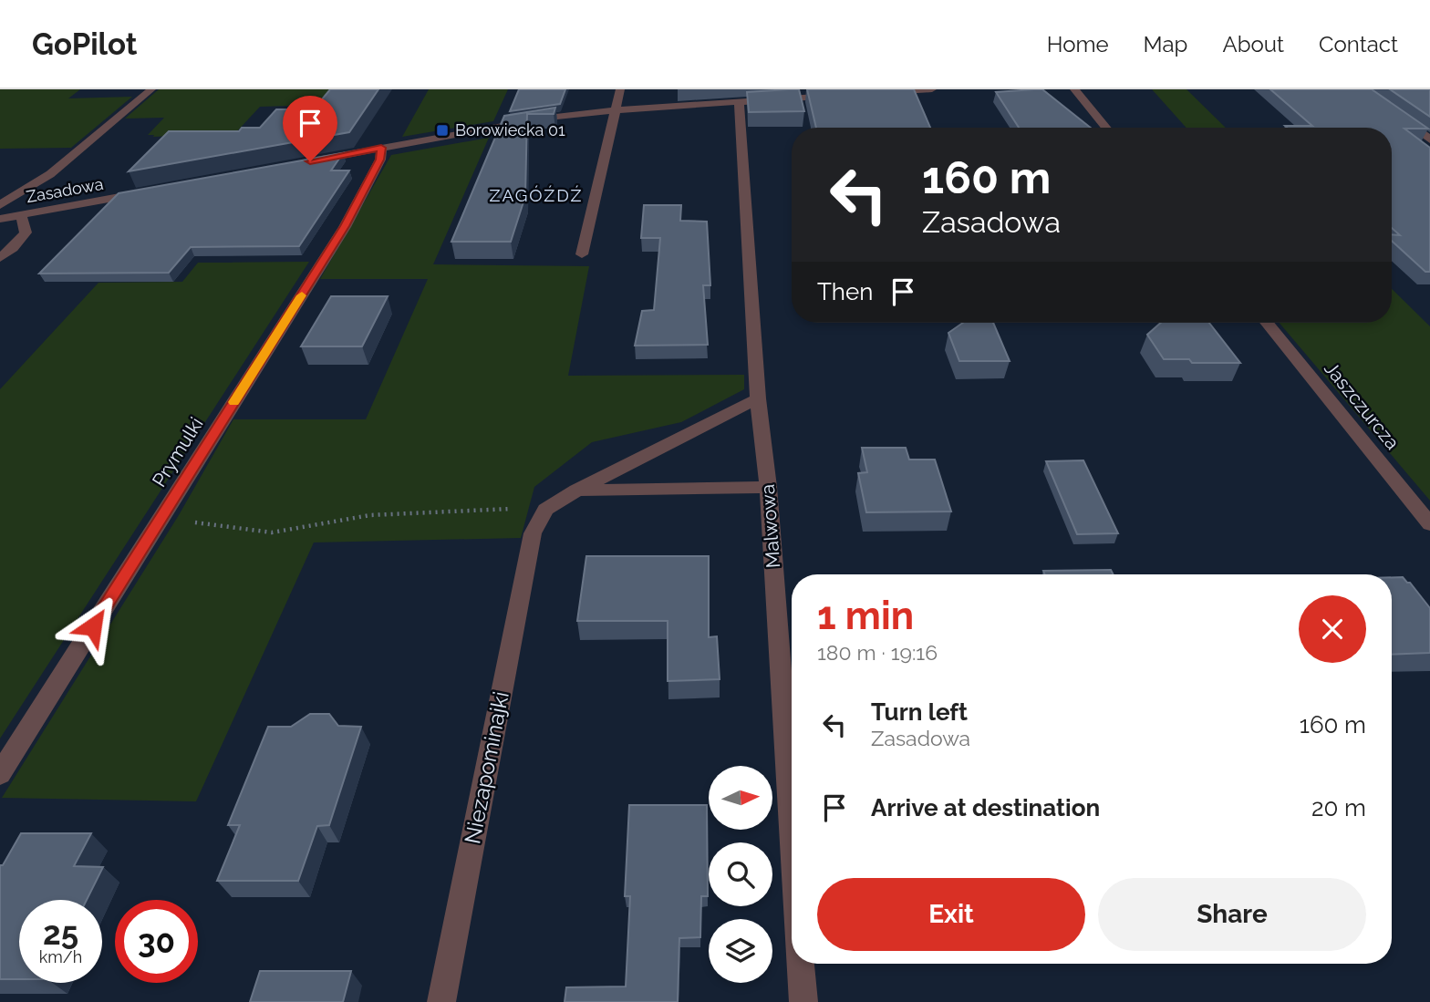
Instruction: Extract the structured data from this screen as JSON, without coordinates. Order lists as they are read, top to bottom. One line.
{"streets":{"street":["Zasadowa","Jaszczurcza","Prymulki","Malwowa","Niezapominajki"]},"districts":["ZAGÓŹDŹ"],"places":{"transit":["Borowiecka 01"]},"north":"right","page":{"header":"GoPilot","nav":["Home","Map","About","Contact"],"turn":["160 m","Zasadowa"],"then":"Then","heading":["1 min","180 m · 19:16"],"list":[{"name":"Turn left","note":"Zasadowa","value":"160 m"},{"name":"Arrive at destination","value":"20 m"}],"buttons":["Exit","Share"],"speed":"25 km/h","limit":"30"}}
